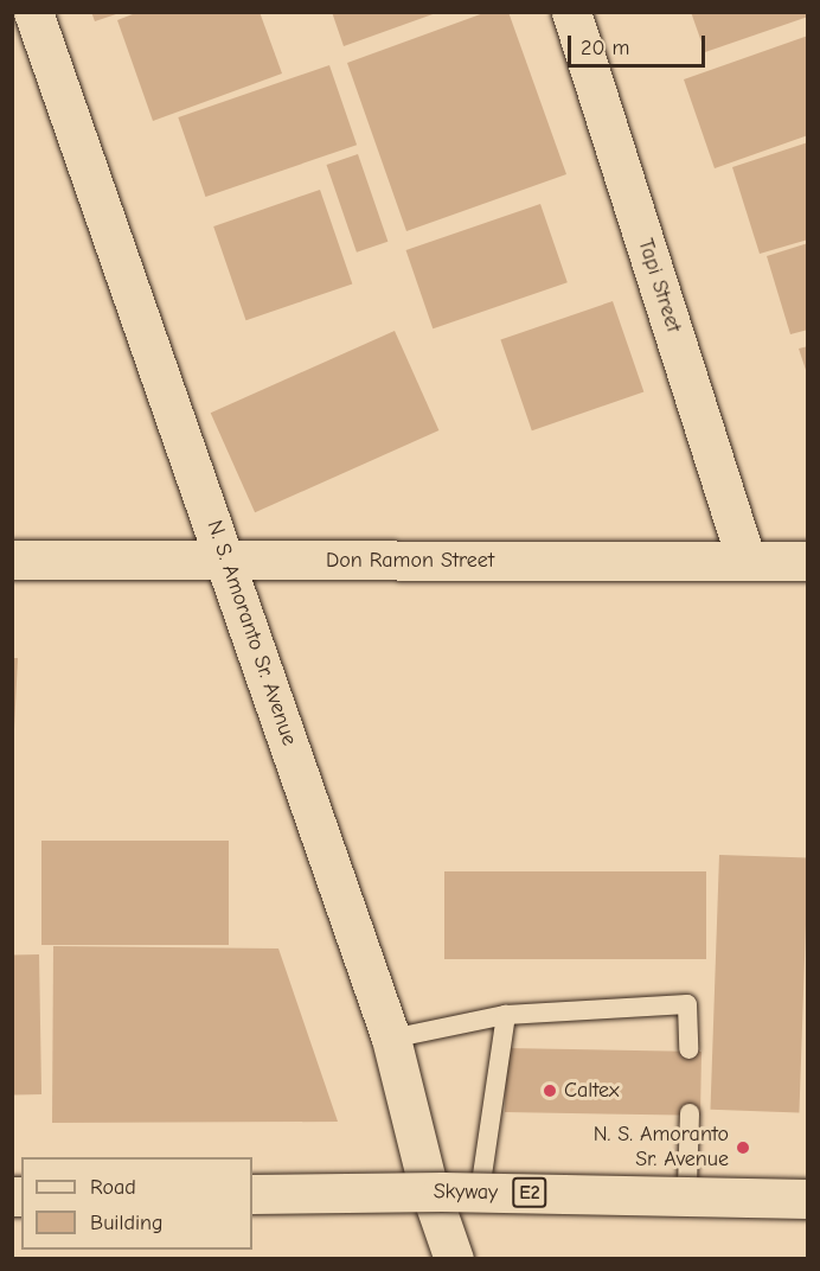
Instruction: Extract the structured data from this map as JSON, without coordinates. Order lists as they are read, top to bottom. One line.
{"streets":{"main road":["Tapi Street","Don Ramon Street","N. S. Amoranto Sr. Avenue","Skyway","E2"]},"crossings":[["Tapi Street","Don Ramon Street"],["Don Ramon Street","N. S. Amoranto Sr. Avenue"]],"places":["Caltex","N. S. Amoranto Sr. Avenue"],"legend":["Road","Building"],"scale_bar":"20 m"}
